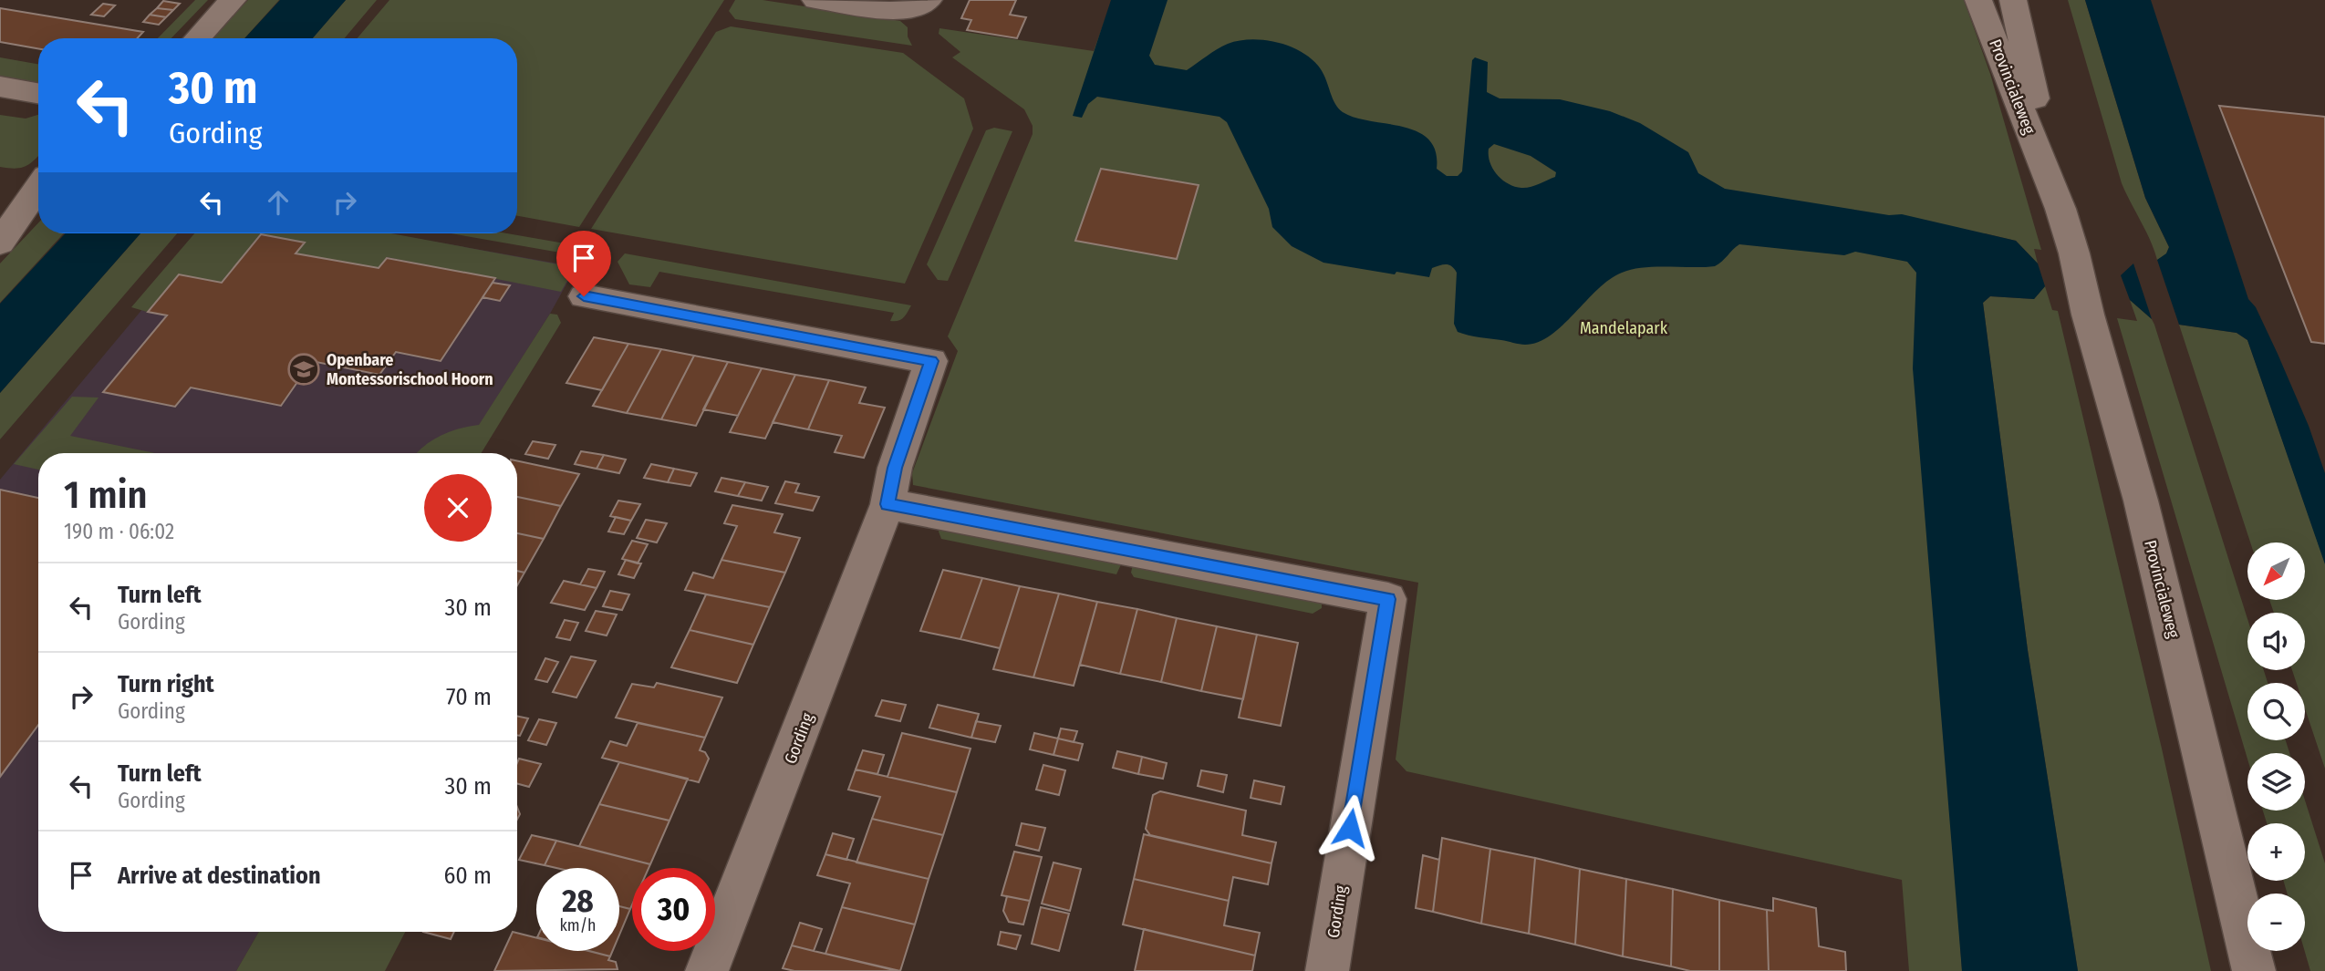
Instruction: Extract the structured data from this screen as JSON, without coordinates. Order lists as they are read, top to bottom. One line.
{"streets":{"street":["Provincialeweg","Gording"]},"parks":["Mandelapark"],"places":{"school or university":["Openbare Montessorischool Hoorn"]},"north":"bottom left","page":{"turn":["30 m","Gording"],"heading":["1 min","190 m · 06:02"],"map_buttons":["+","−"],"list":[{"name":"Turn left","note":"Gording","value":"30 m"},{"name":"Turn right","note":"Gording","value":"70 m"},{"name":"Turn left","note":"Gording","value":"30 m"},{"name":"Arrive at destination","value":"60 m"}],"speed":"28 km/h","limit":"30"}}
